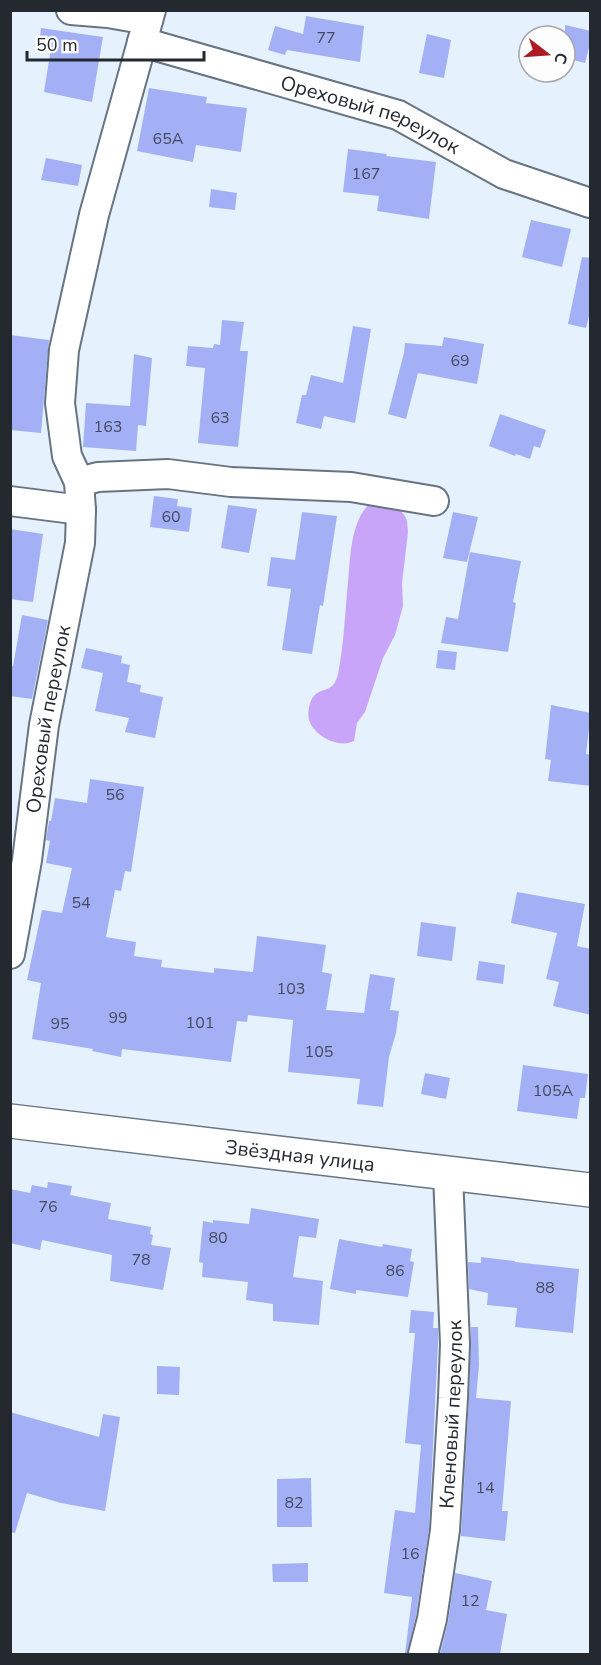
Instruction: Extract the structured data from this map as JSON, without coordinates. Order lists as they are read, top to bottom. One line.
{"streets":{"street":["Ореховый переулок","Звёздная улица","Кленовый переулок"]},"crossings":[["Звёздная улица","Кленовый переулок"]],"house_numbers":["77","65А","167","69","63","163","60","56","54","103","99","101","95","105","105А","76","80","78","86","88","14","82","16","12"],"scale_bar":"50 m","north":"right"}
